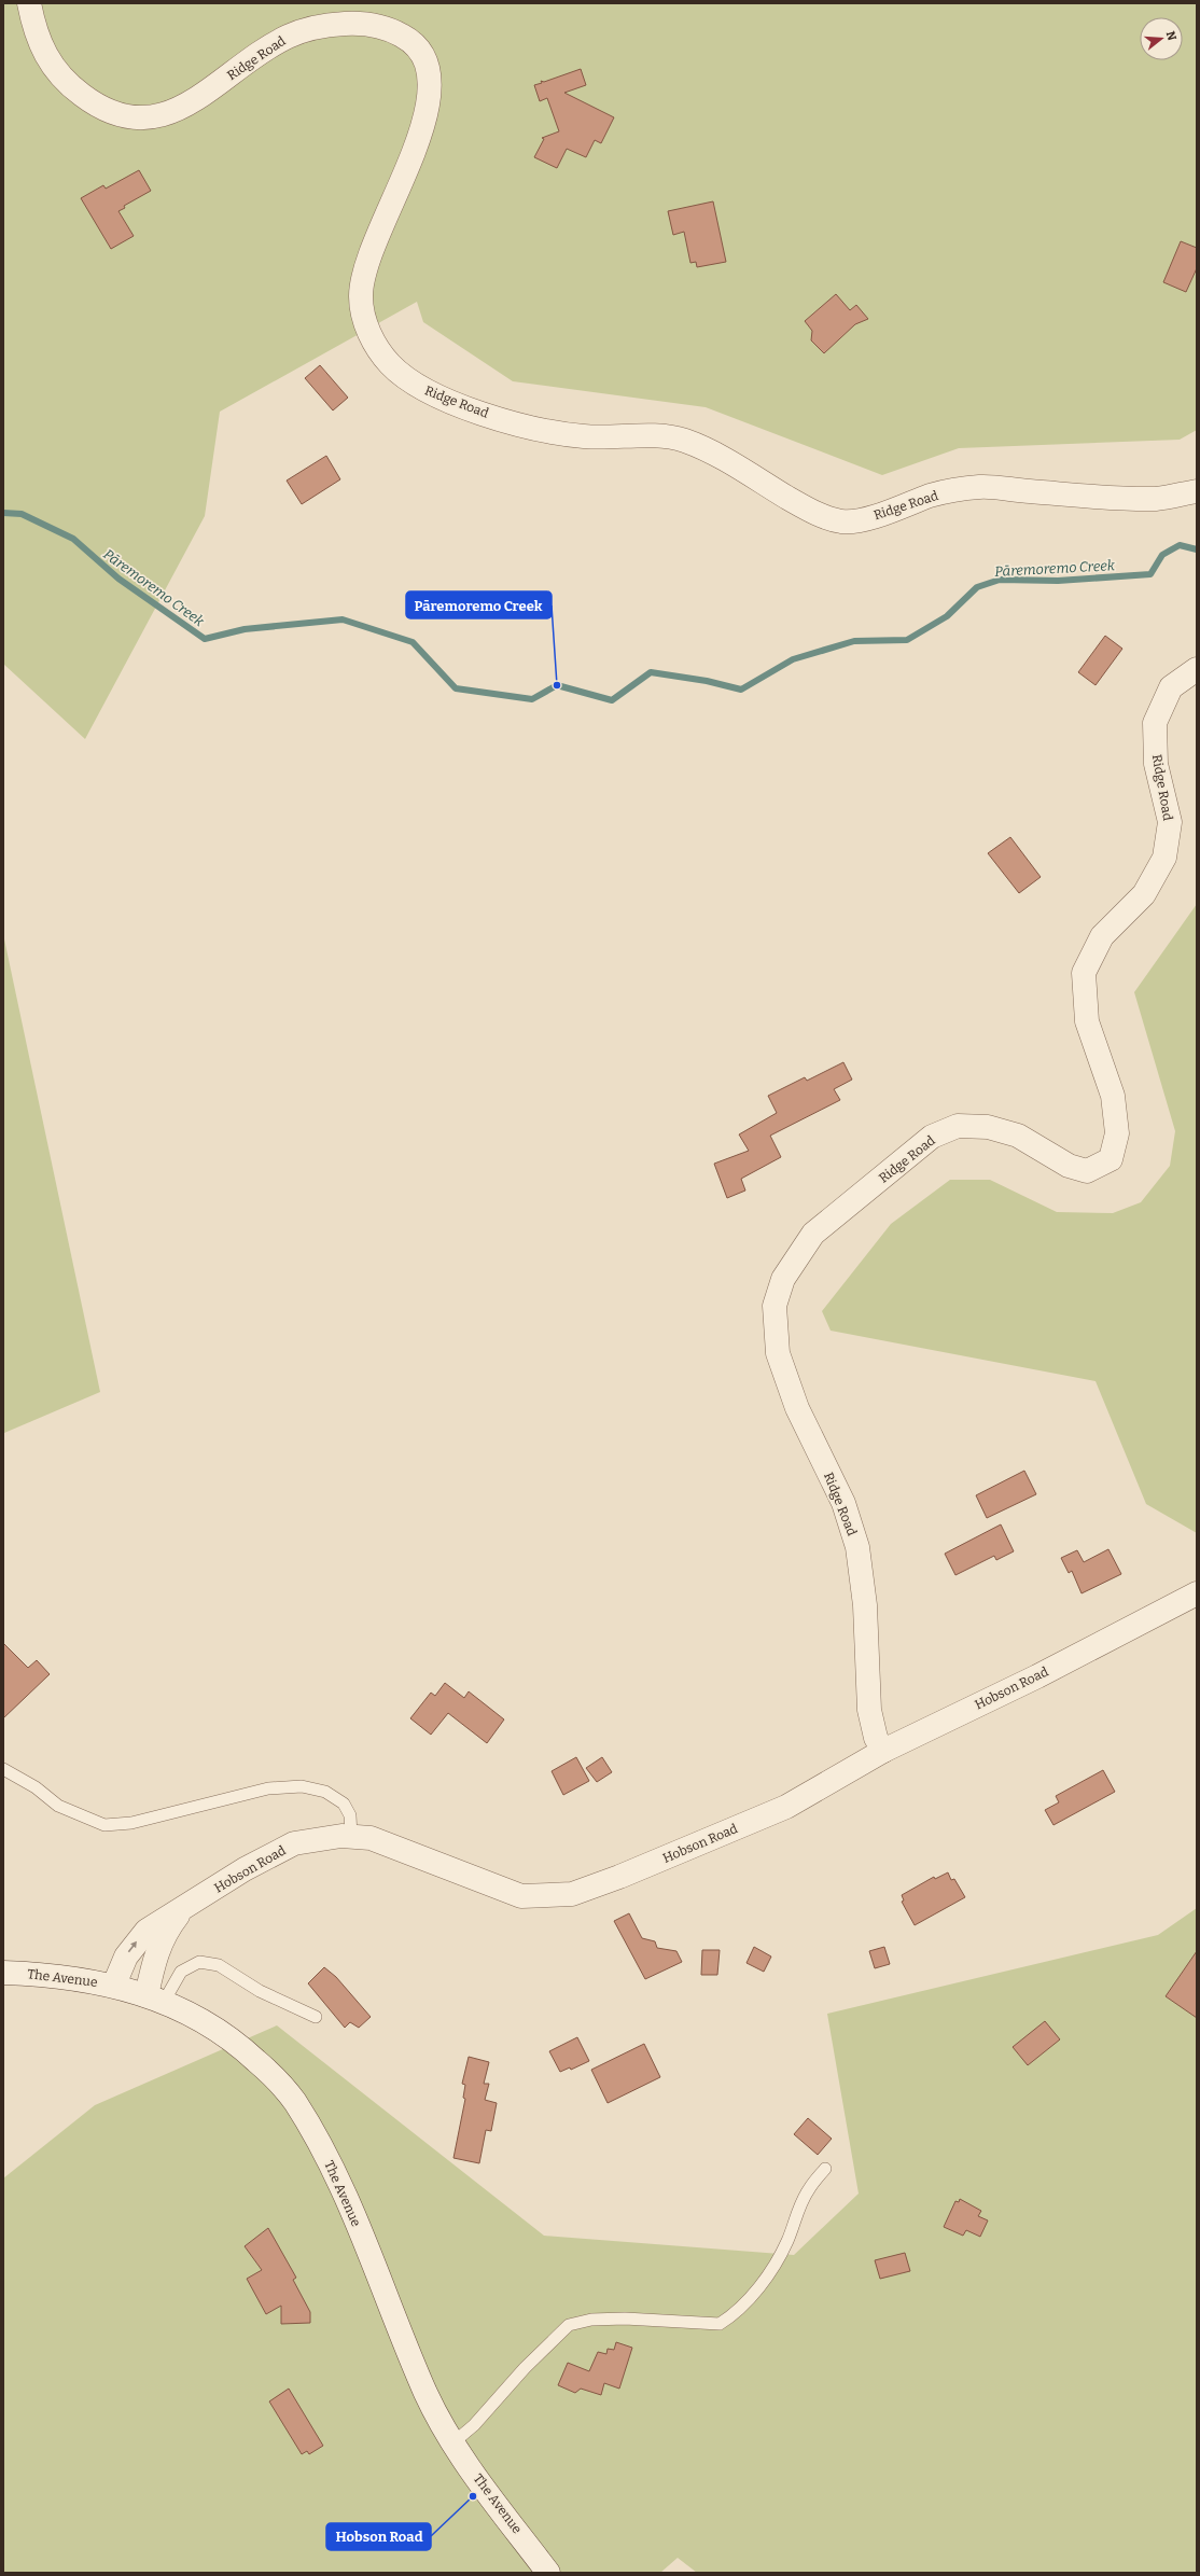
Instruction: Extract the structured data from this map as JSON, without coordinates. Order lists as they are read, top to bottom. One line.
{"streets":{"street":["Ridge Road","Hobson Road","The Avenue"]},"crossings":[["Ridge Road","Hobson Road"],["Hobson Road","The Avenue"]],"water":["Pāremoremo Creek"],"places":["Pāremoremo Creek","Hobson Road"],"north":"right"}
